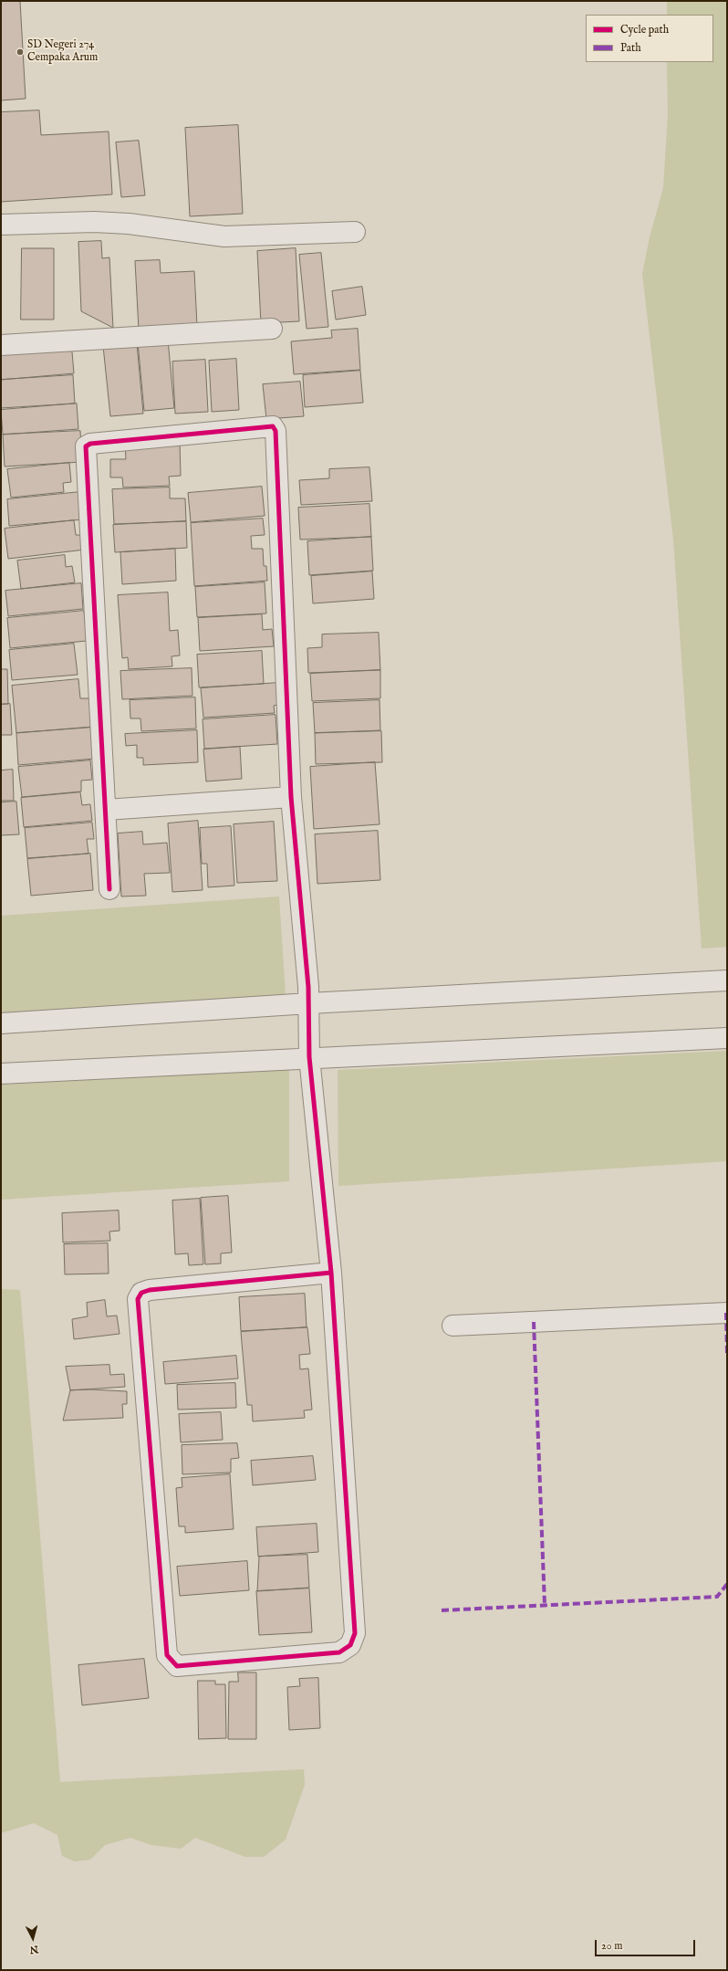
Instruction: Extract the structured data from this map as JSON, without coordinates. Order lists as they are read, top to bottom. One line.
{"places":["SD Negeri 274 Cempaka Arum"],"legend":["Cycle path","Path"],"scale_bar":"20 m","north":"bottom"}
